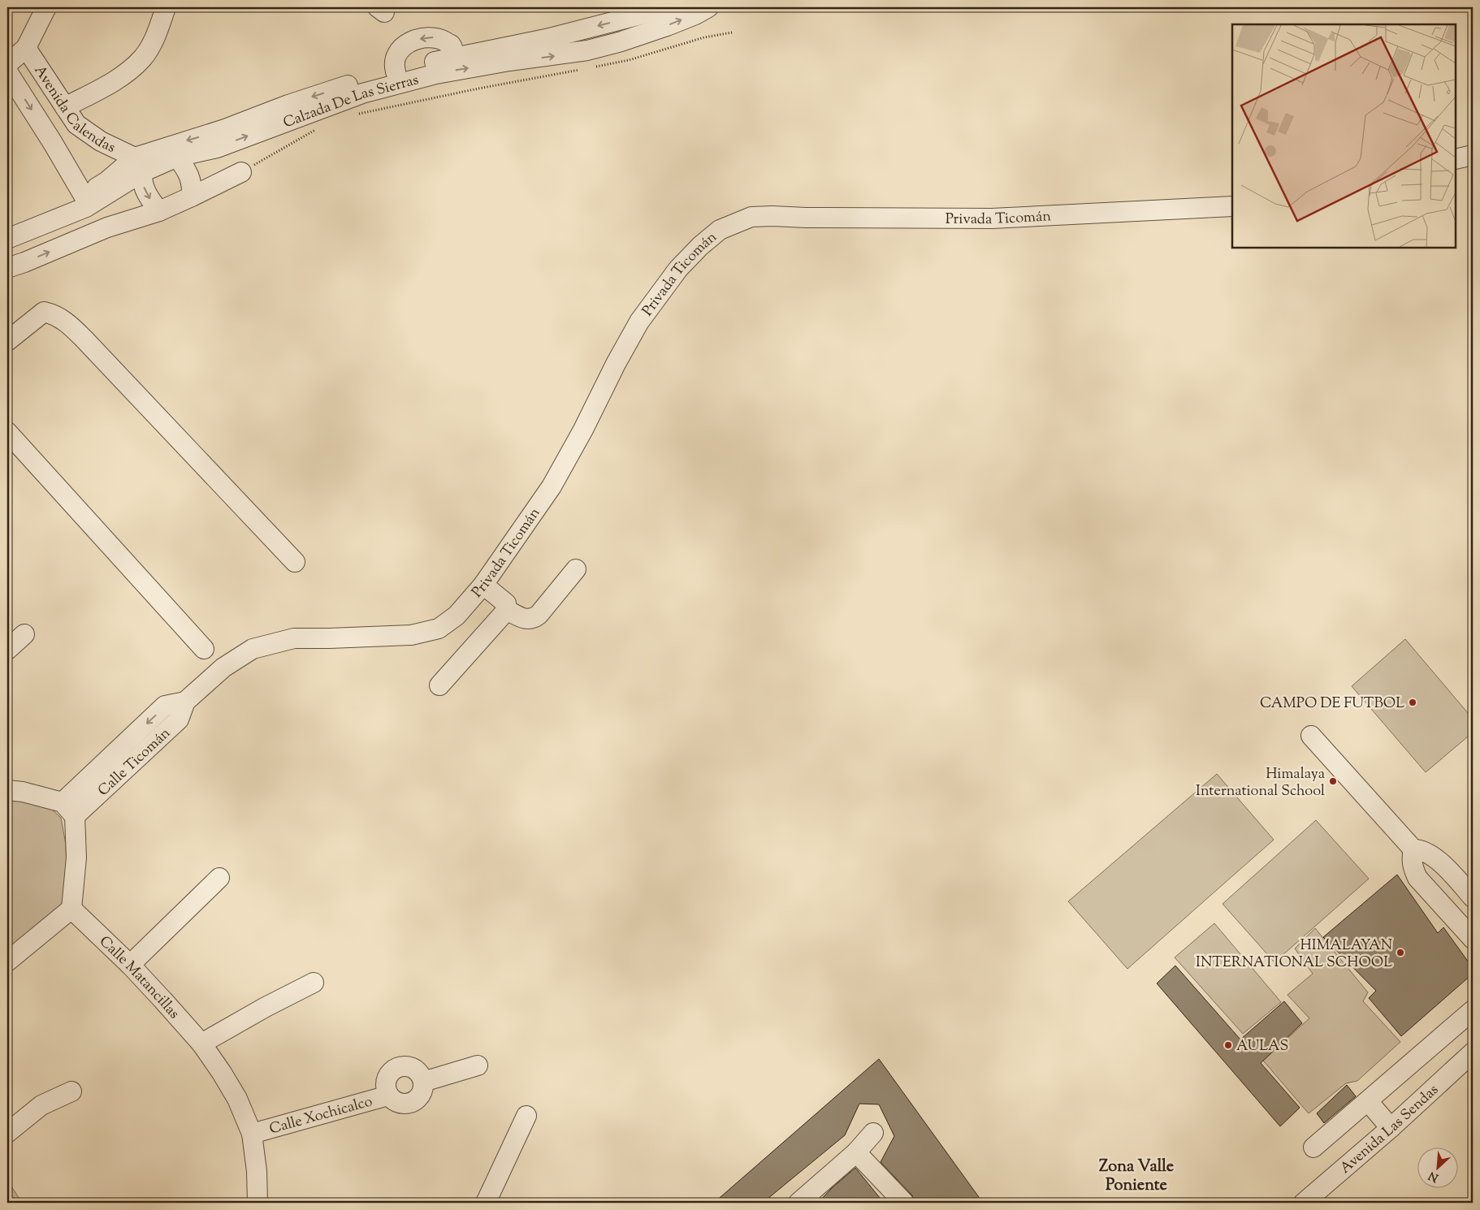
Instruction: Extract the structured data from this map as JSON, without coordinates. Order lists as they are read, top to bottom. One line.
{"streets":{"street":["Calzada De Las Sierras","Avenida Calendas","Privada Ticomán","Calle Ticomán","Calle Matancillas","Calle Xochicalco","Avenida Las Sendas"]},"crossings":[["Calzada De Las Sierras","Avenida Calendas"],["Privada Ticomán","Calle Ticomán"],["Calle Matancillas","Calle Xochicalco"]],"districts":["Zona Valle Poniente"],"places":["CAMPO DE FUTBOL","Himalaya International School","HIMALAYAN INTERNATIONAL SCHOOL","AULAS"],"north":"bottom left"}
